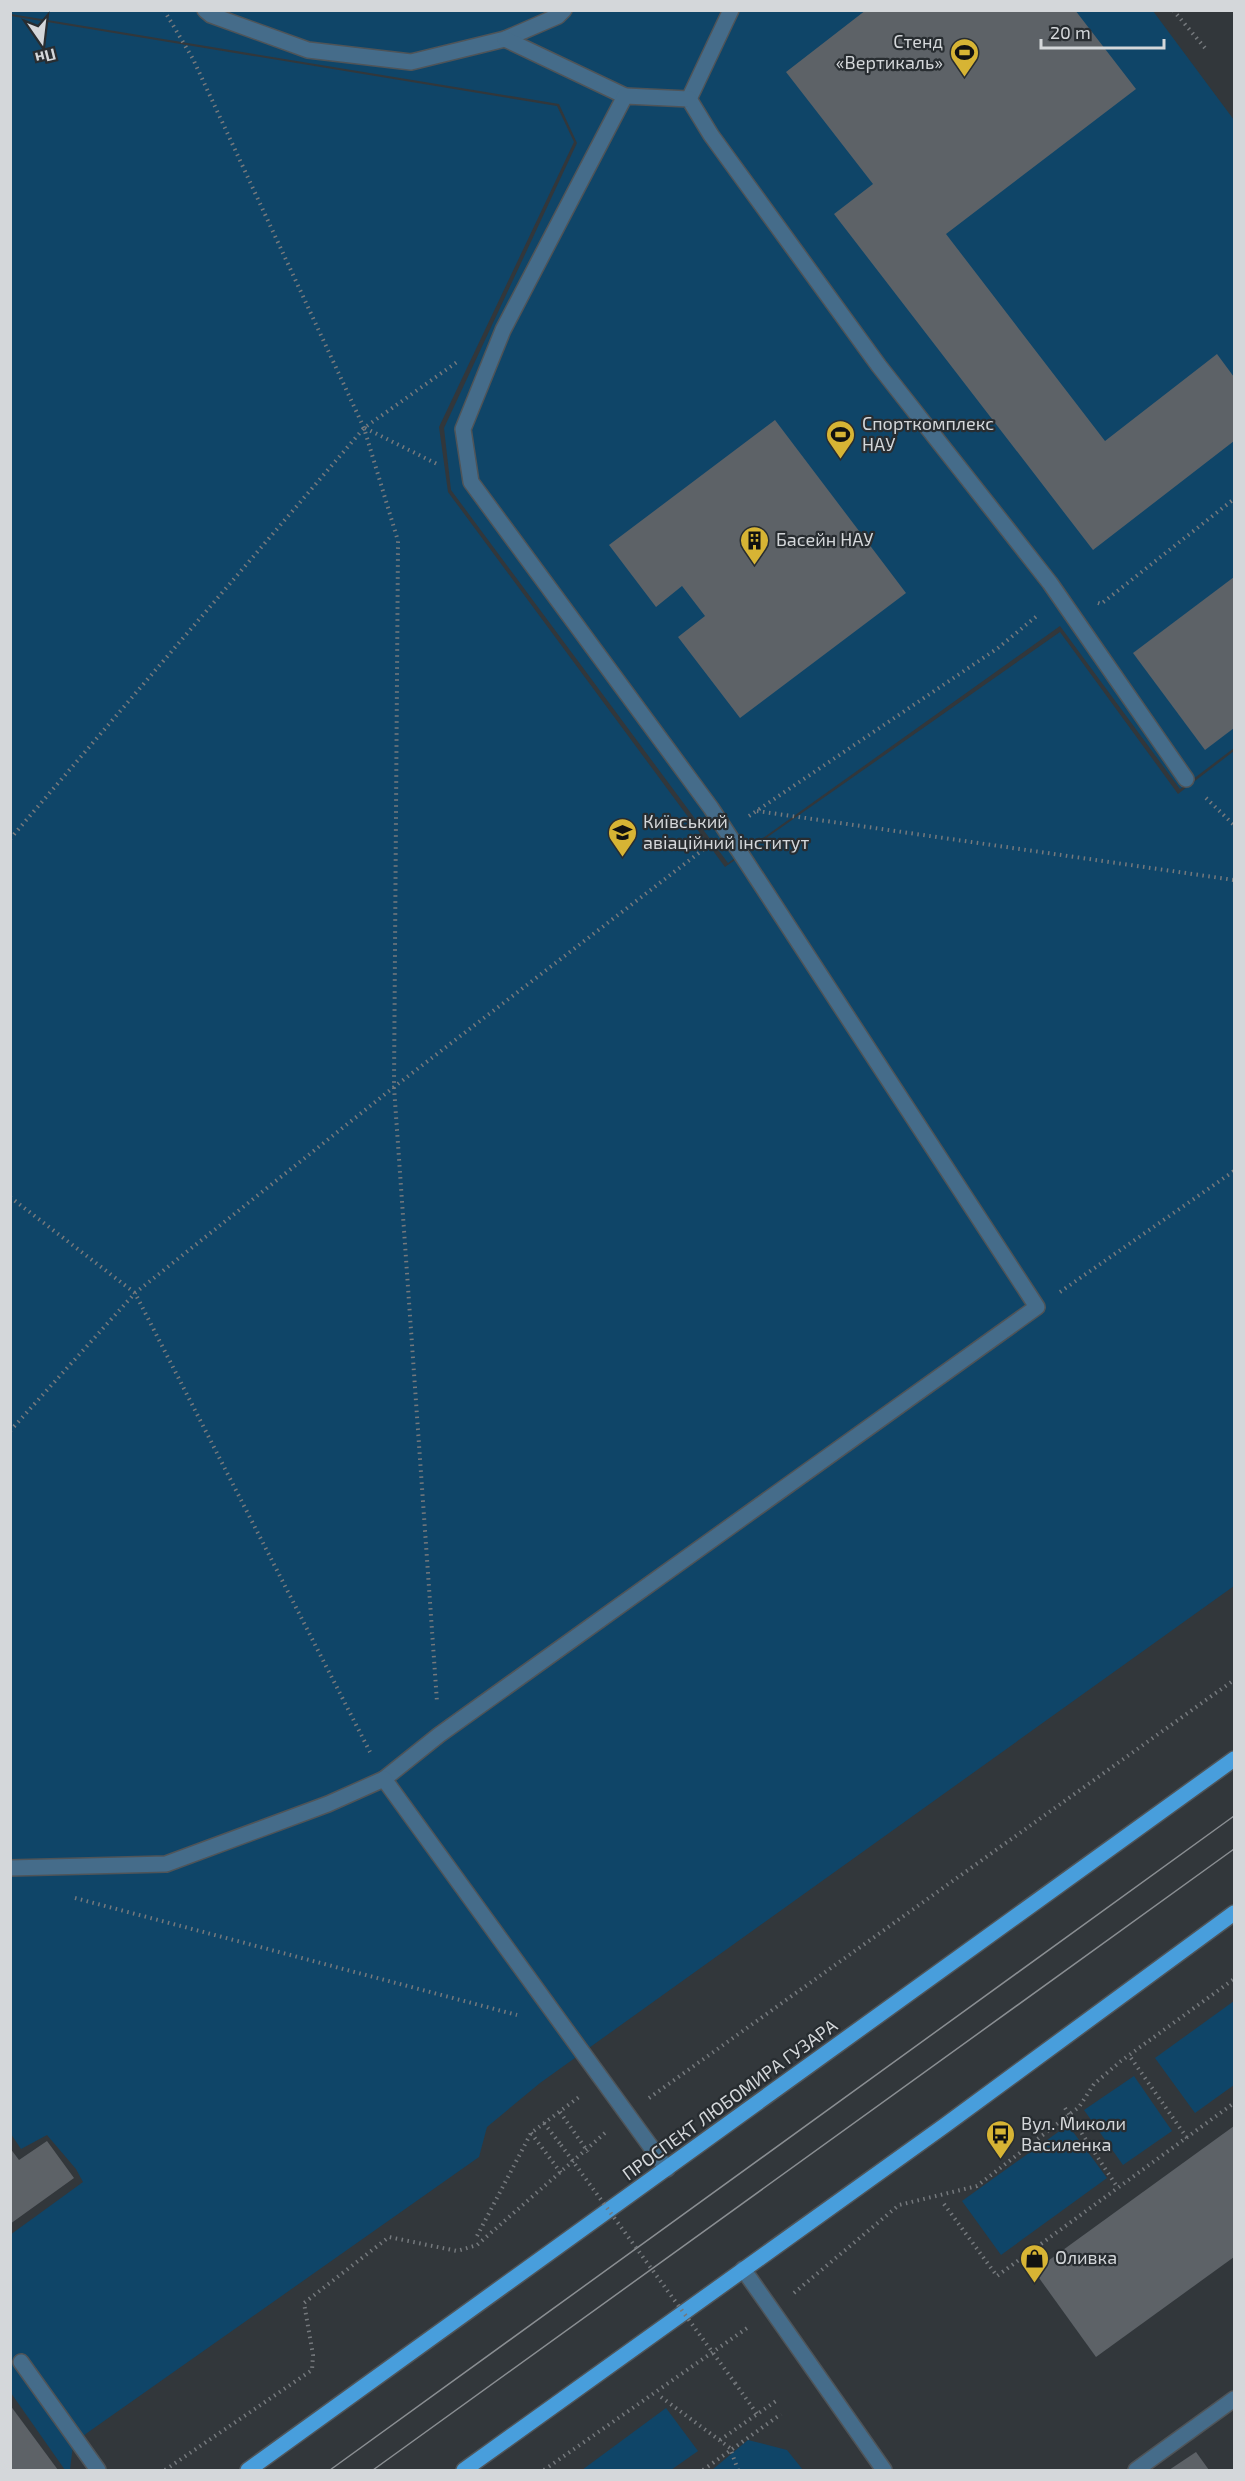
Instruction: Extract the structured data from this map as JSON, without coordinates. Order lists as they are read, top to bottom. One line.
{"streets":{"main road":["ПРОСПЕКТ ЛЮБОМИРА ГУЗАРА"]},"places":{"sports":["Стенд «Вертикаль»","Спорткомплекс НАУ"],"building":["Басейн НАУ"],"school or university":["Київський авіаційний інститут"],"bus stop":["Вул. Миколи Василенка"],"shop":["Оливка"]},"scale_bar":"20 m","north":"bottom"}
